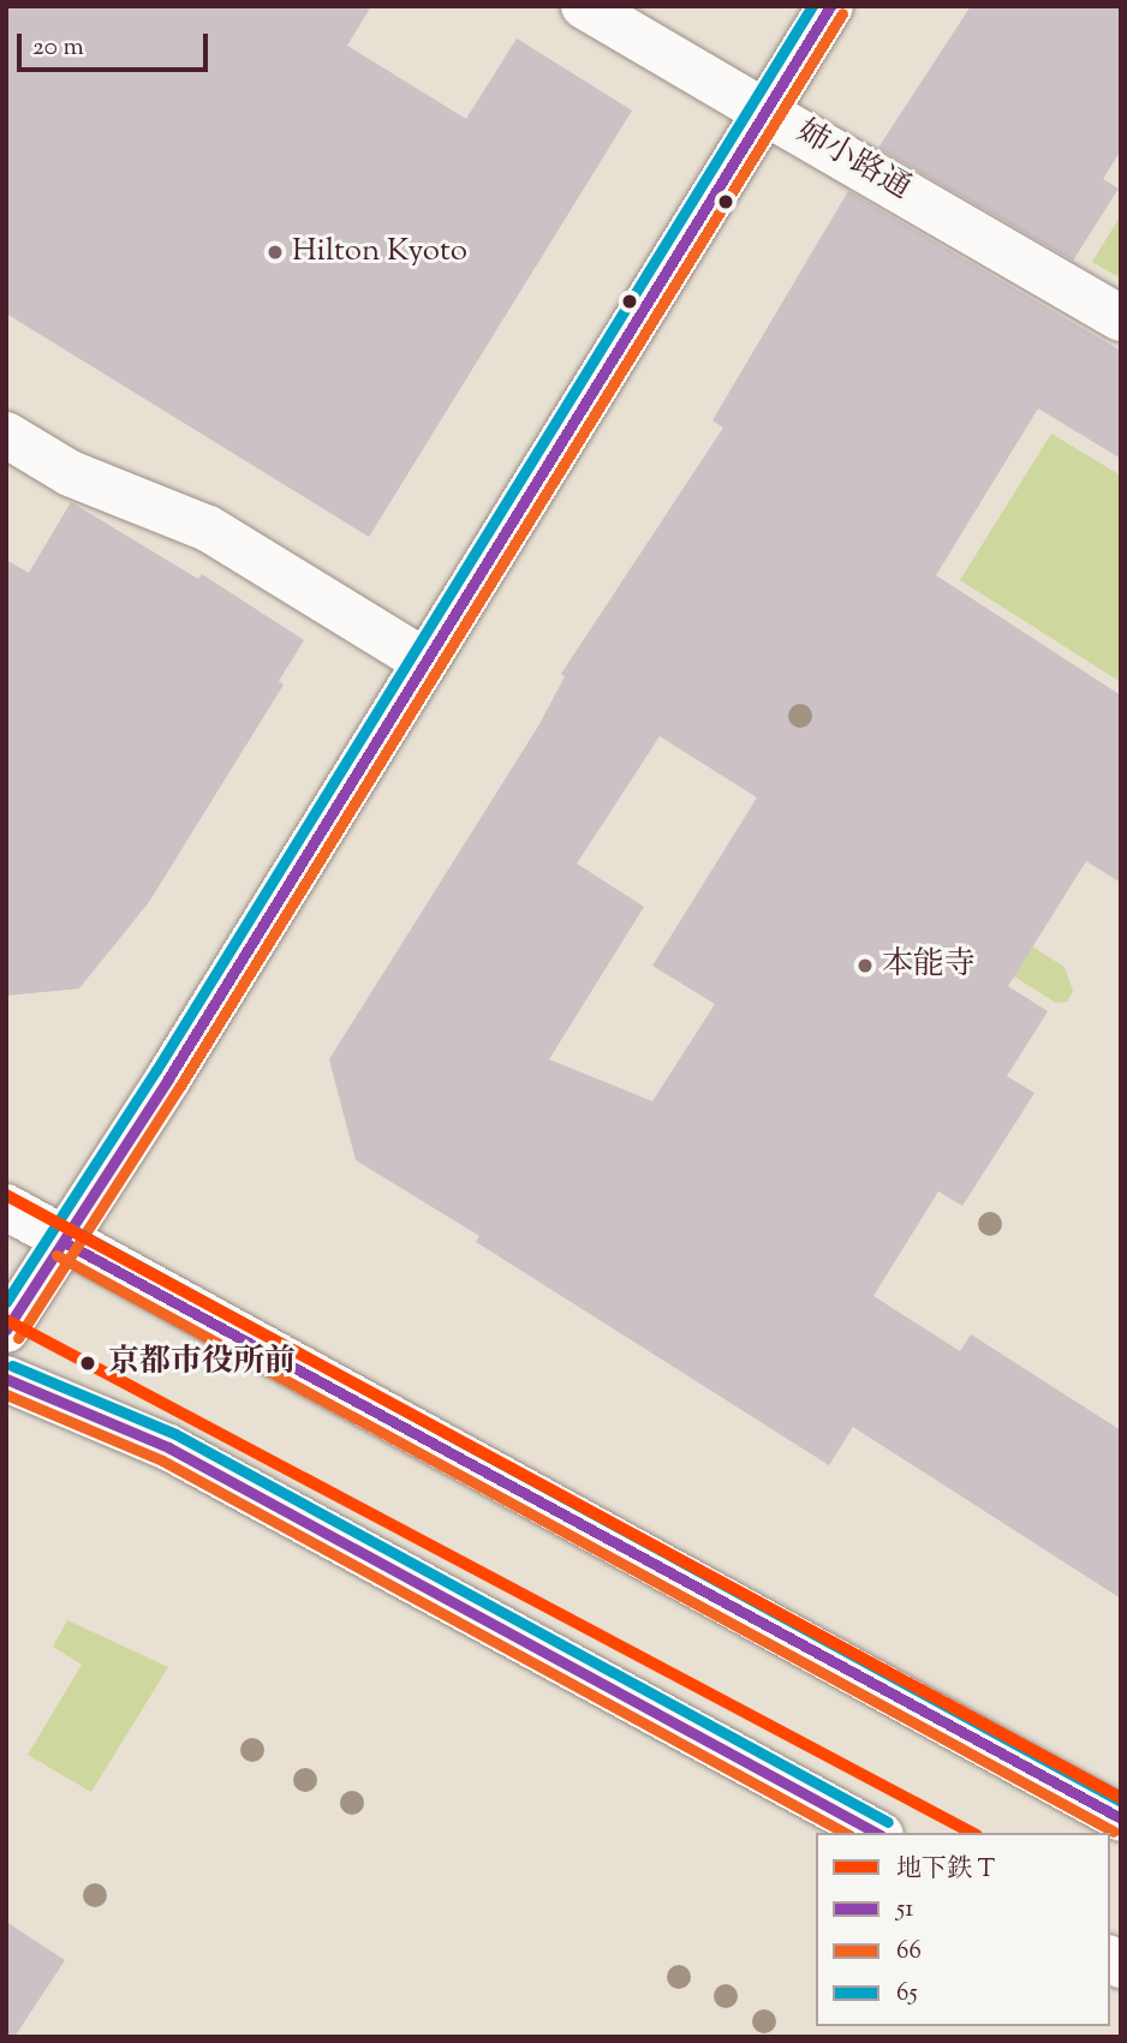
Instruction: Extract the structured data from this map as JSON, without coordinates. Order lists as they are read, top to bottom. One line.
{"streets":{"main road":["姉小路通"]},"places":["Hilton Kyoto","本能寺","京都市役所前"],"lines":["transit line 51","transit line 65","transit line 66","metro line T"],"legend":["地下鉄 T","51","66","65"],"scale_bar":"20 m"}
